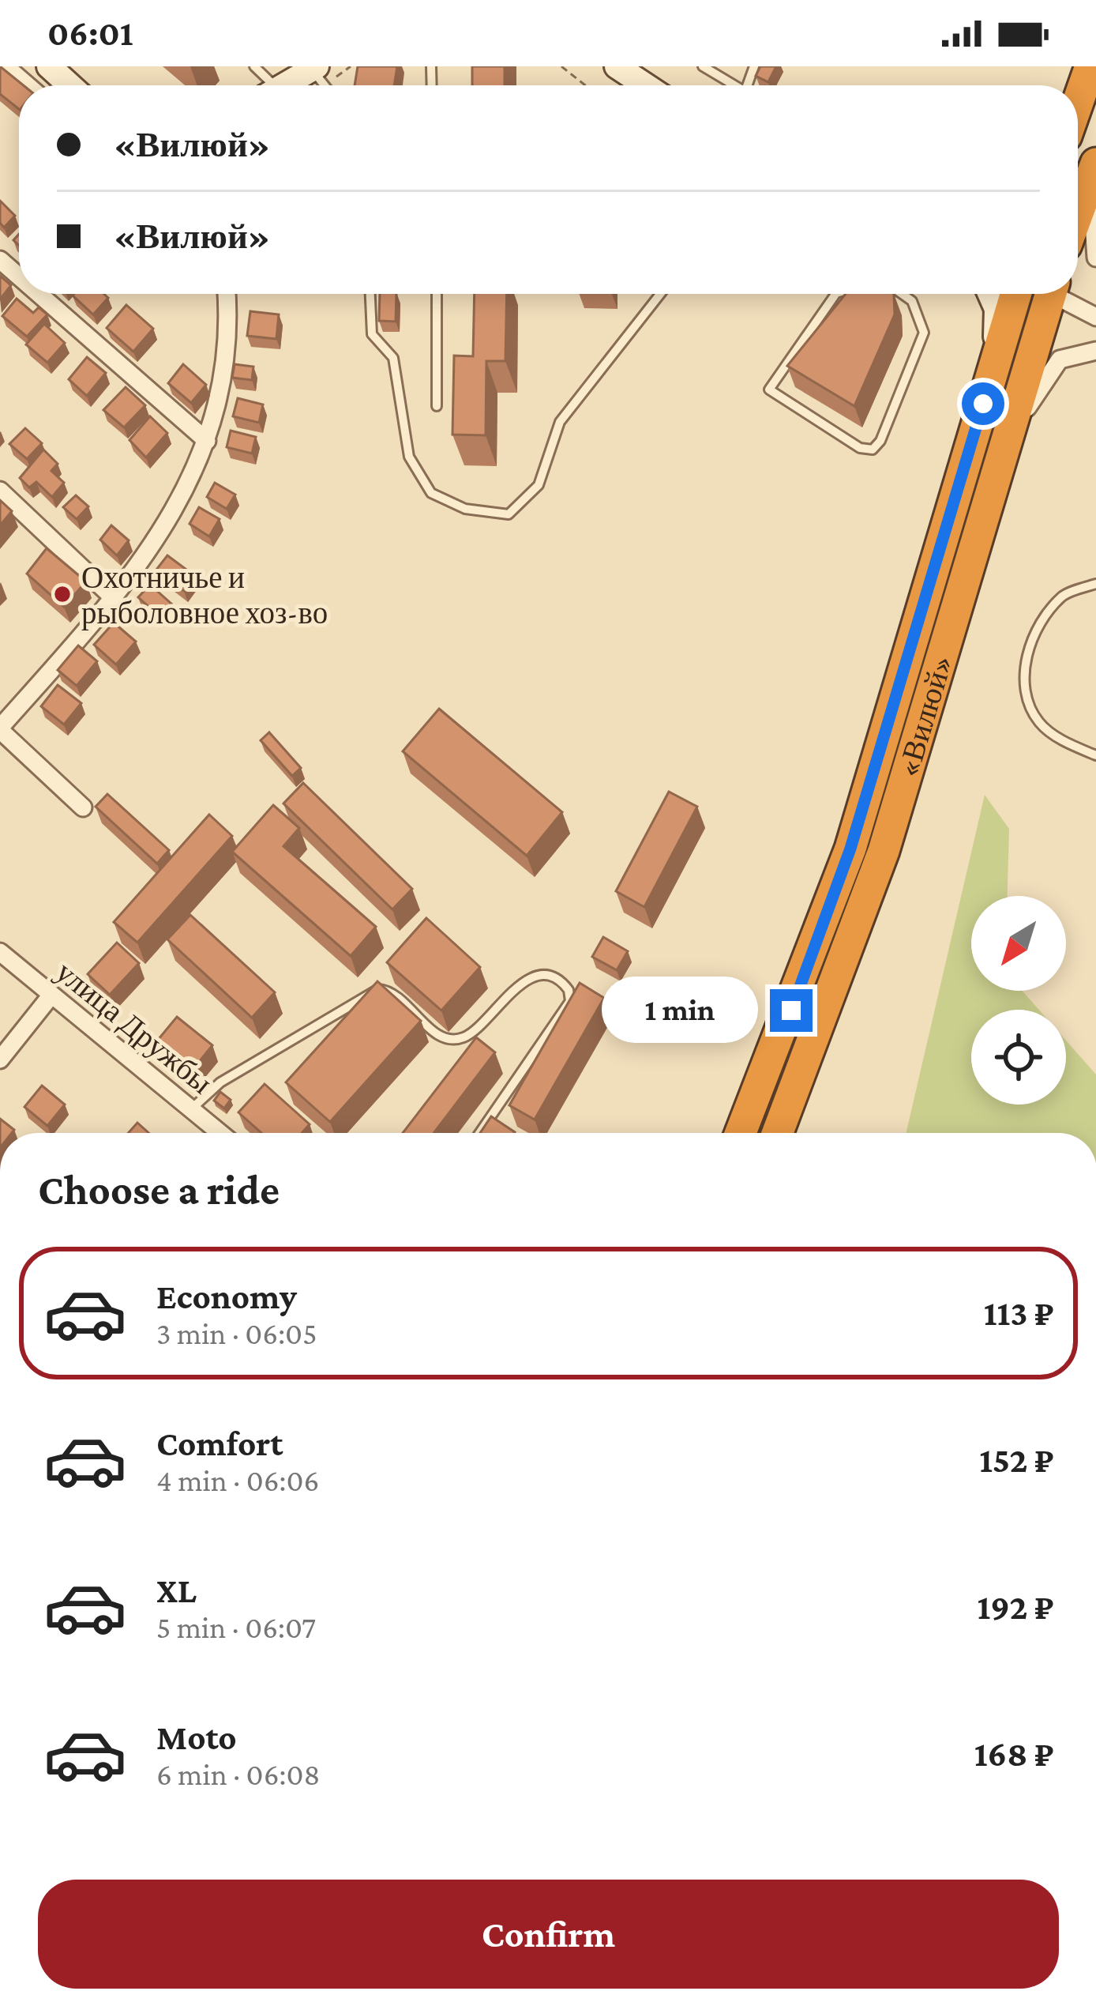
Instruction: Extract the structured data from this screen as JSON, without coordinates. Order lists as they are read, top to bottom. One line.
{"streets":{"highway":["«Вилюй»"],"street":["улица Дружбы"]},"places":["Охотничье и рыболовное хоз-во"],"north":"bottom left","page":{"status":"06:01","banner":["«Вилюй»","«Вилюй»"],"bubble":"1 min","heading":"Choose a ride","list":[{"name":"Economy","note":"3 min · 06:05","value":"113 ₽"},{"name":"Comfort","note":"4 min · 06:06","value":"152 ₽"},{"name":"XL","note":"5 min · 06:07","value":"192 ₽"},{"name":"Moto","note":"6 min · 06:08","value":"168 ₽"}],"buttons":"Confirm"}}
